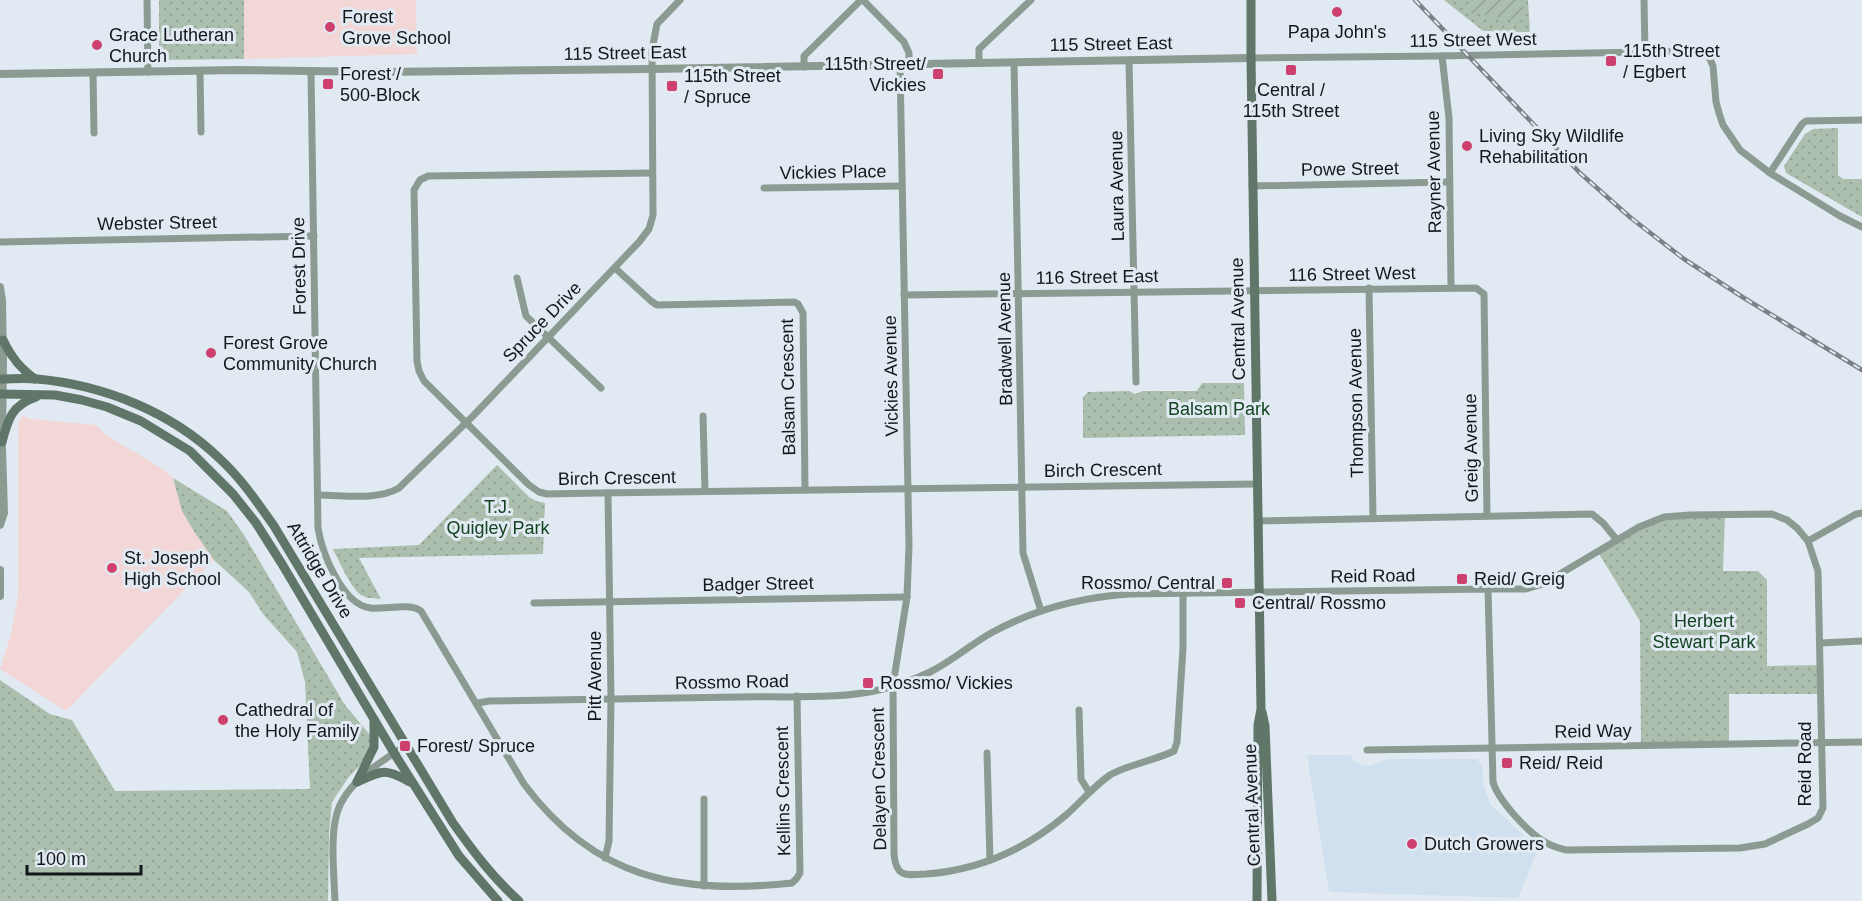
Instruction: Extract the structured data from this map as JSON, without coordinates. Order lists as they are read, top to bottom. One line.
{"streets":{"main road":["Central Avenue","Attridge Drive"],"street":["115 Street West","115 Street East","Powe Street","Vickies Place","Rayner Avenue","Laura Avenue","Webster Street","Forest Drive","116 Street West","116 Street East","Spruce Drive","Bradwell Avenue","Vickies Avenue","Balsam Crescent","Thompson Avenue","Greig Avenue","Birch Crescent","Reid Road","Badger Street","Pitt Avenue","Rossmo Road","Reid Way","Delayen Crescent","Kellins Crescent"]},"crossings":[["115 Street West","115 Street East"],["115 Street West","Rayner Avenue"],["115 Street West","Central Avenue"],["115 Street East","Laura Avenue"],["115 Street East","Forest Drive"],["115 Street East","Central Avenue"],["115 Street East","Spruce Drive"],["115 Street East","Bradwell Avenue"],["115 Street East","Vickies Avenue"],["Powe Street","Rayner Avenue"],["Powe Street","Central Avenue"],["Vickies Place","Vickies Avenue"],["Rayner Avenue","116 Street West"],["Rayner Avenue","Greig Avenue"],["Laura Avenue","116 Street East"],["Webster Street","Forest Drive"],["Forest Drive","Spruce Drive"],["116 Street West","116 Street East"],["116 Street West","Central Avenue"],["116 Street West","Thompson Avenue"],["116 Street West","Greig Avenue"],["116 Street East","Central Avenue"],["116 Street East","Bradwell Avenue"],["116 Street East","Vickies Avenue"],["Central Avenue","Greig Avenue"],["Central Avenue","Birch Crescent"],["Central Avenue","Reid Road"],["Central Avenue","Rossmo Road"],["Spruce Drive","Balsam Crescent"],["Spruce Drive","Birch Crescent"],["Bradwell Avenue","Birch Crescent"],["Bradwell Avenue","Rossmo Road"],["Vickies Avenue","Birch Crescent"],["Vickies Avenue","Badger Street"],["Vickies Avenue","Rossmo Road"],["Vickies Avenue","Delayen Crescent"],["Balsam Crescent","Birch Crescent"],["Thompson Avenue","Greig Avenue"],["Birch Crescent","Pitt Avenue"],["Reid Road","Rossmo Road"],["Reid Road","Reid Way"],["Badger Street","Pitt Avenue"],["Pitt Avenue","Rossmo Road"],["Pitt Avenue","Kellins Crescent"],["Rossmo Road","Delayen Crescent"],["Rossmo Road","Kellins Crescent"]],"parks":["Balsam Park","T.J. Quigley Park","Herbert Stewart Park"],"places":{"other":["Papa John's","Forest Grove School","Grace Lutheran Church","Living Sky Wildlife Rehabilitation","Forest Grove Community Church","St. Joseph High School","Cathedral of the Holy Family","Dutch Growers"],"transit":["115th Street / Egbert","Central / 115th Street","115th Street/ Vickies","Forest / 500-Block","115th Street / Spruce","Reid/ Greig","Rossmo/ Central","Central/ Rossmo","Rossmo/ Vickies","Forest/ Spruce","Reid/ Reid"]},"scale_bar":"100 m"}
